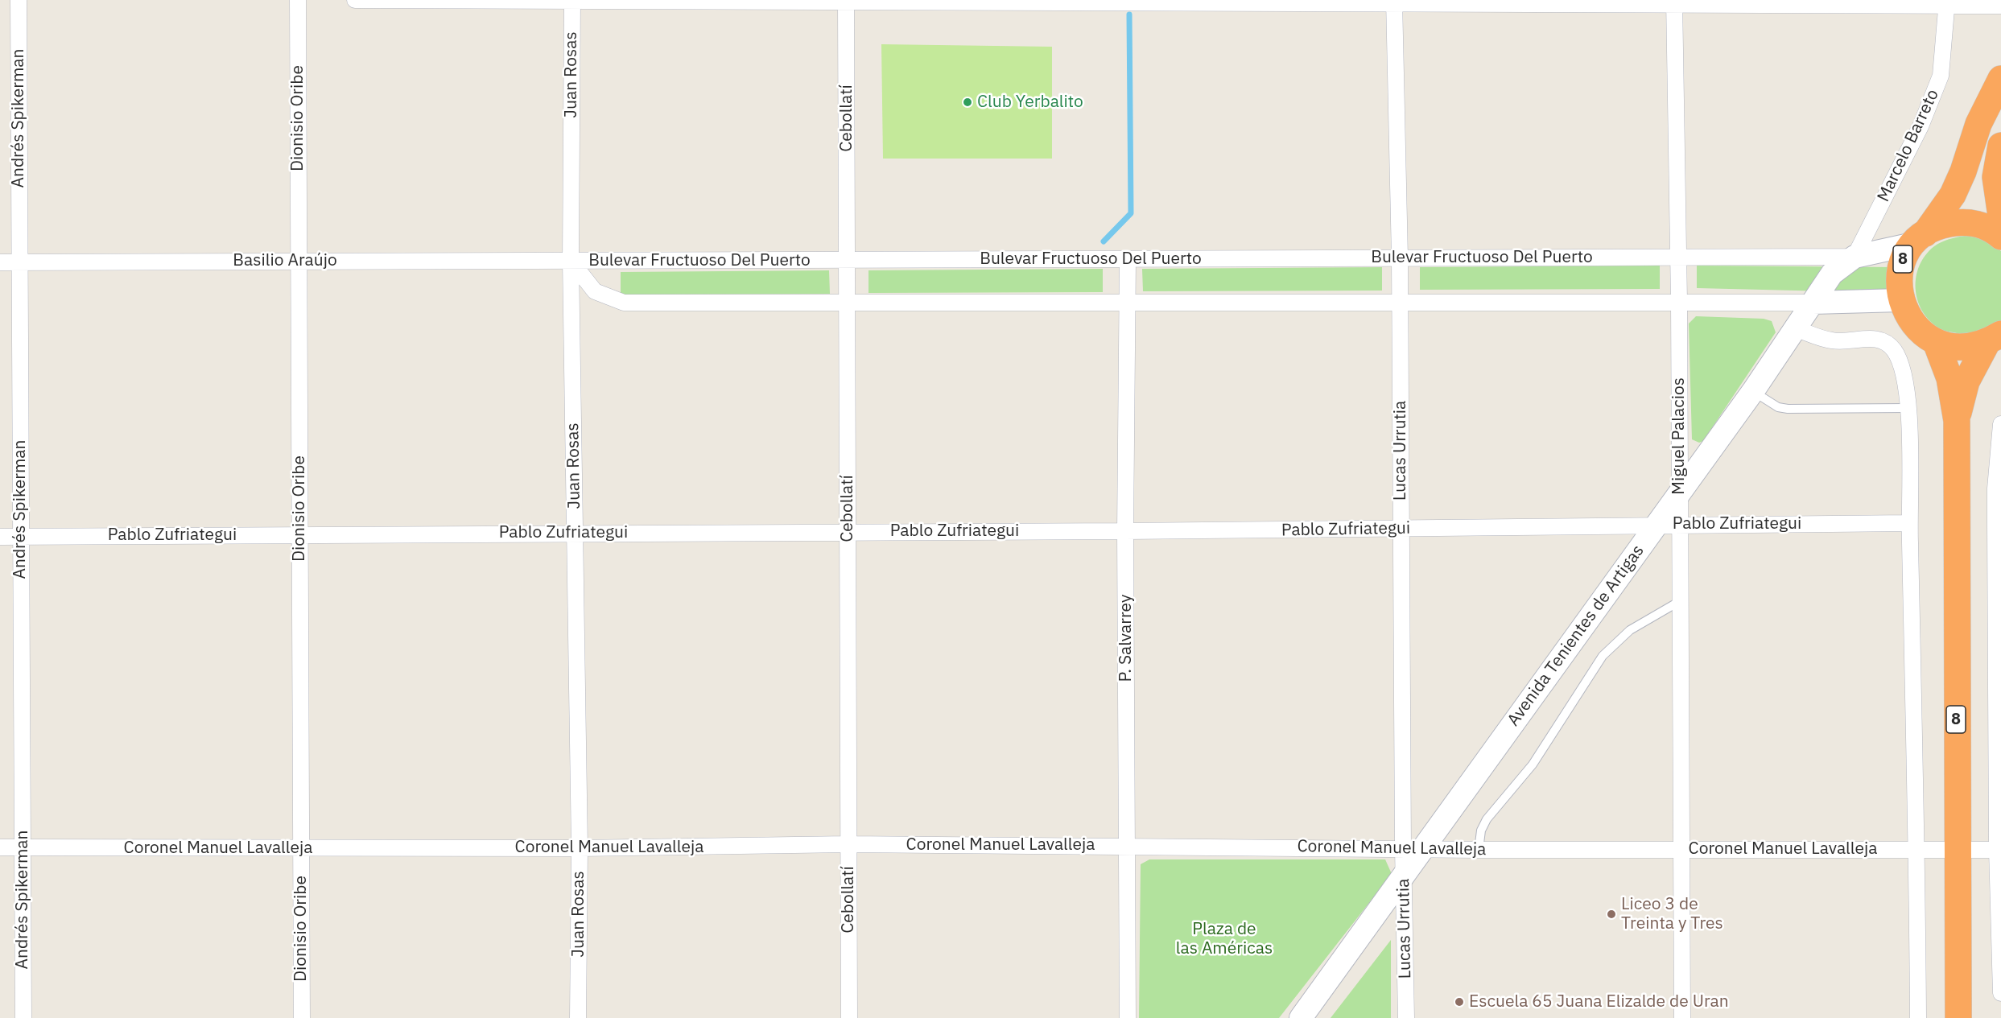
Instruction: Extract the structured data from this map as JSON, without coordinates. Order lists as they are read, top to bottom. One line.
{"streets":{"highway":["8"],"street":["Juan Rosas","Andrés Spikerman","Dionisio Oribe","Cebollatí","Marcelo Barreto","Bulevar Fructuoso Del Puerto","Basilio Araújo","Miguel Palacios","Lucas Urrutia","Pablo Zufriategui","Avenida Tenientes de Artigas","P. Salvarrey","Coronel Manuel Lavalleja"]},"crossings":[["Juan Rosas","Bulevar Fructuoso Del Puerto"],["Juan Rosas","Basilio Araújo"],["Juan Rosas","Pablo Zufriategui"],["Juan Rosas","Coronel Manuel Lavalleja"],["Andrés Spikerman","Basilio Araújo"],["Andrés Spikerman","Pablo Zufriategui"],["Andrés Spikerman","Coronel Manuel Lavalleja"],["Dionisio Oribe","Basilio Araújo"],["Dionisio Oribe","Pablo Zufriategui"],["Dionisio Oribe","Coronel Manuel Lavalleja"],["Cebollatí","Bulevar Fructuoso Del Puerto"],["Cebollatí","Pablo Zufriategui"],["Cebollatí","Coronel Manuel Lavalleja"],["Marcelo Barreto","Bulevar Fructuoso Del Puerto"],["Marcelo Barreto","Avenida Tenientes de Artigas"],["Bulevar Fructuoso Del Puerto","8"],["Bulevar Fructuoso Del Puerto","Basilio Araújo"],["Bulevar Fructuoso Del Puerto","Miguel Palacios"],["Bulevar Fructuoso Del Puerto","Lucas Urrutia"],["Bulevar Fructuoso Del Puerto","Avenida Tenientes de Artigas"],["Bulevar Fructuoso Del Puerto","P. Salvarrey"],["8","Coronel Manuel Lavalleja"],["Miguel Palacios","Pablo Zufriategui"],["Miguel Palacios","Avenida Tenientes de Artigas"],["Miguel Palacios","Coronel Manuel Lavalleja"],["Lucas Urrutia","Pablo Zufriategui"],["Lucas Urrutia","Avenida Tenientes de Artigas"],["Lucas Urrutia","Coronel Manuel Lavalleja"],["Pablo Zufriategui","Avenida Tenientes de Artigas"],["Pablo Zufriategui","P. Salvarrey"],["Avenida Tenientes de Artigas","Coronel Manuel Lavalleja"],["P. Salvarrey","Coronel Manuel Lavalleja"]],"parks":["Plaza de las Américas"],"places":["Club Yerbalito","Liceo 3 de Treinta y Tres","Escuela 65 Juana Elizalde de Uran"]}
